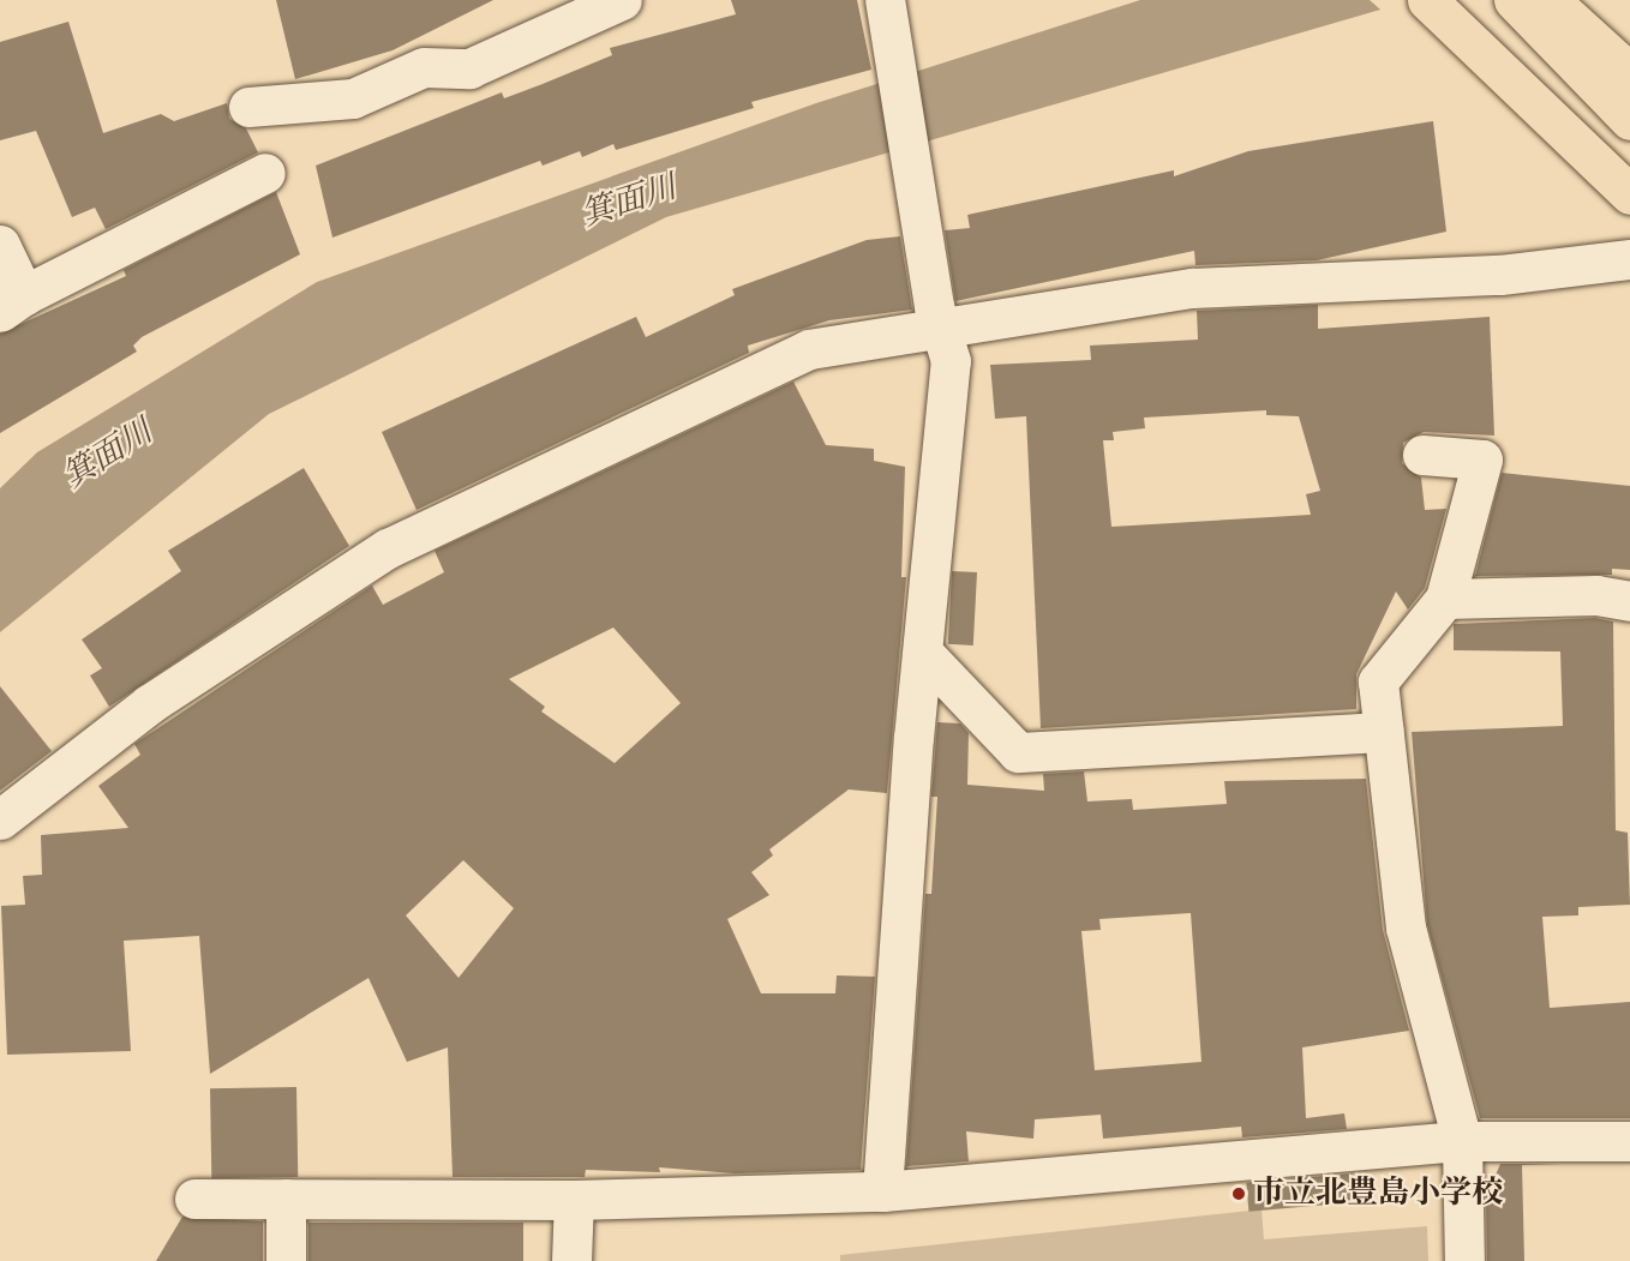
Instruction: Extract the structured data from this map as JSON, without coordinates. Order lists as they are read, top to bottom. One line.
{"water":["箕面川"],"places":["市立北豊島小学校"]}
